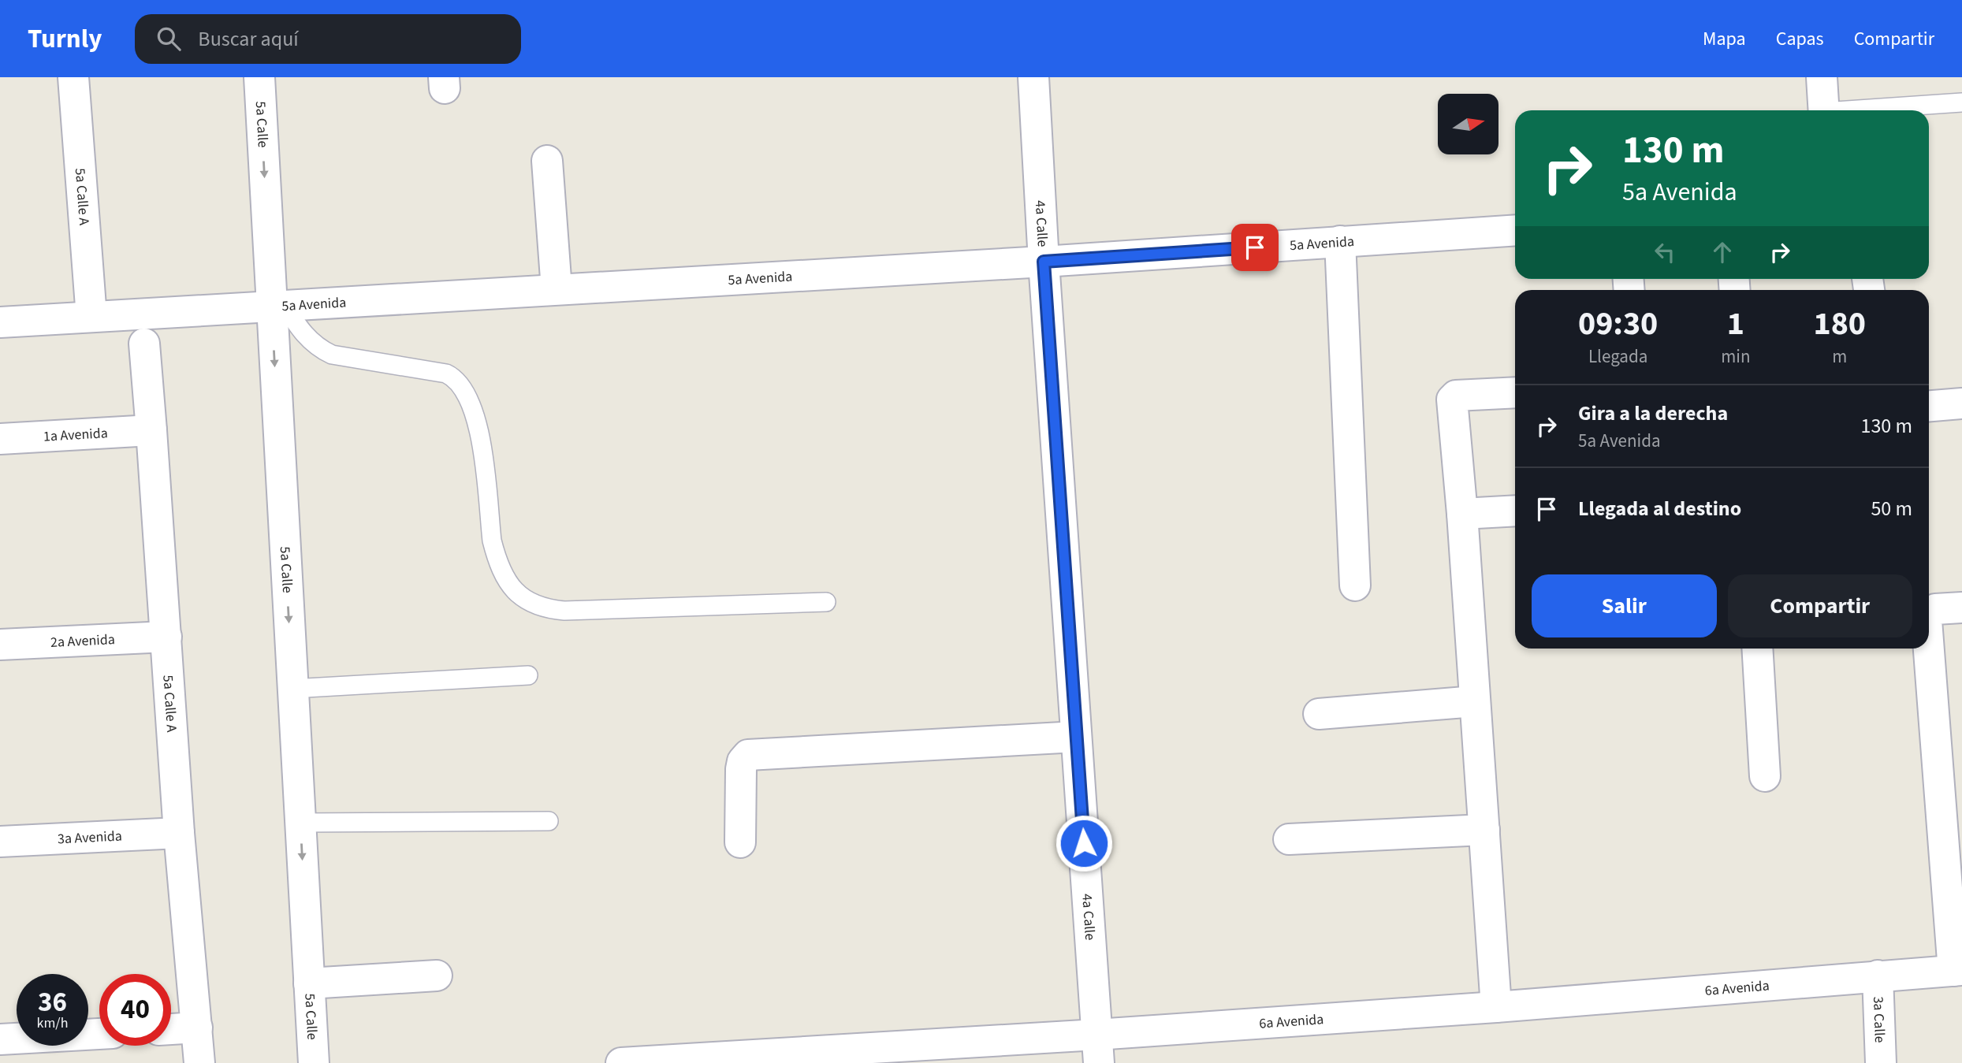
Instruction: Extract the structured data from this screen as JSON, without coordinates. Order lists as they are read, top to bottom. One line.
{"streets":{"street":["5a Calle","5a Calle A","4a Calle","5a Avenida","1a Avenida","2a Avenida","3a Avenida","6a Avenida","3a Calle"]},"crossings":[["5a Calle","5a Avenida"],["5a Calle A","5a Avenida"],["5a Calle A","1a Avenida"],["5a Calle A","2a Avenida"],["5a Calle A","3a Avenida"],["4a Calle","5a Avenida"],["4a Calle","6a Avenida"],["6a Avenida","3a Calle"]],"one_way":["5a Calle"],"north":"right","page":{"header":"Turnly","search":"Buscar aquí","nav":["Mapa","Capas","Compartir"],"turn":["130 m","5a Avenida"],"eta":["09:30","Llegada","1","min","180","m"],"list":[{"name":"Gira a la derecha","note":"5a Avenida","value":"130 m"},{"name":"Llegada al destino","value":"50 m"}],"buttons":["Salir","Compartir"],"speed":"36 km/h","limit":"40"}}
